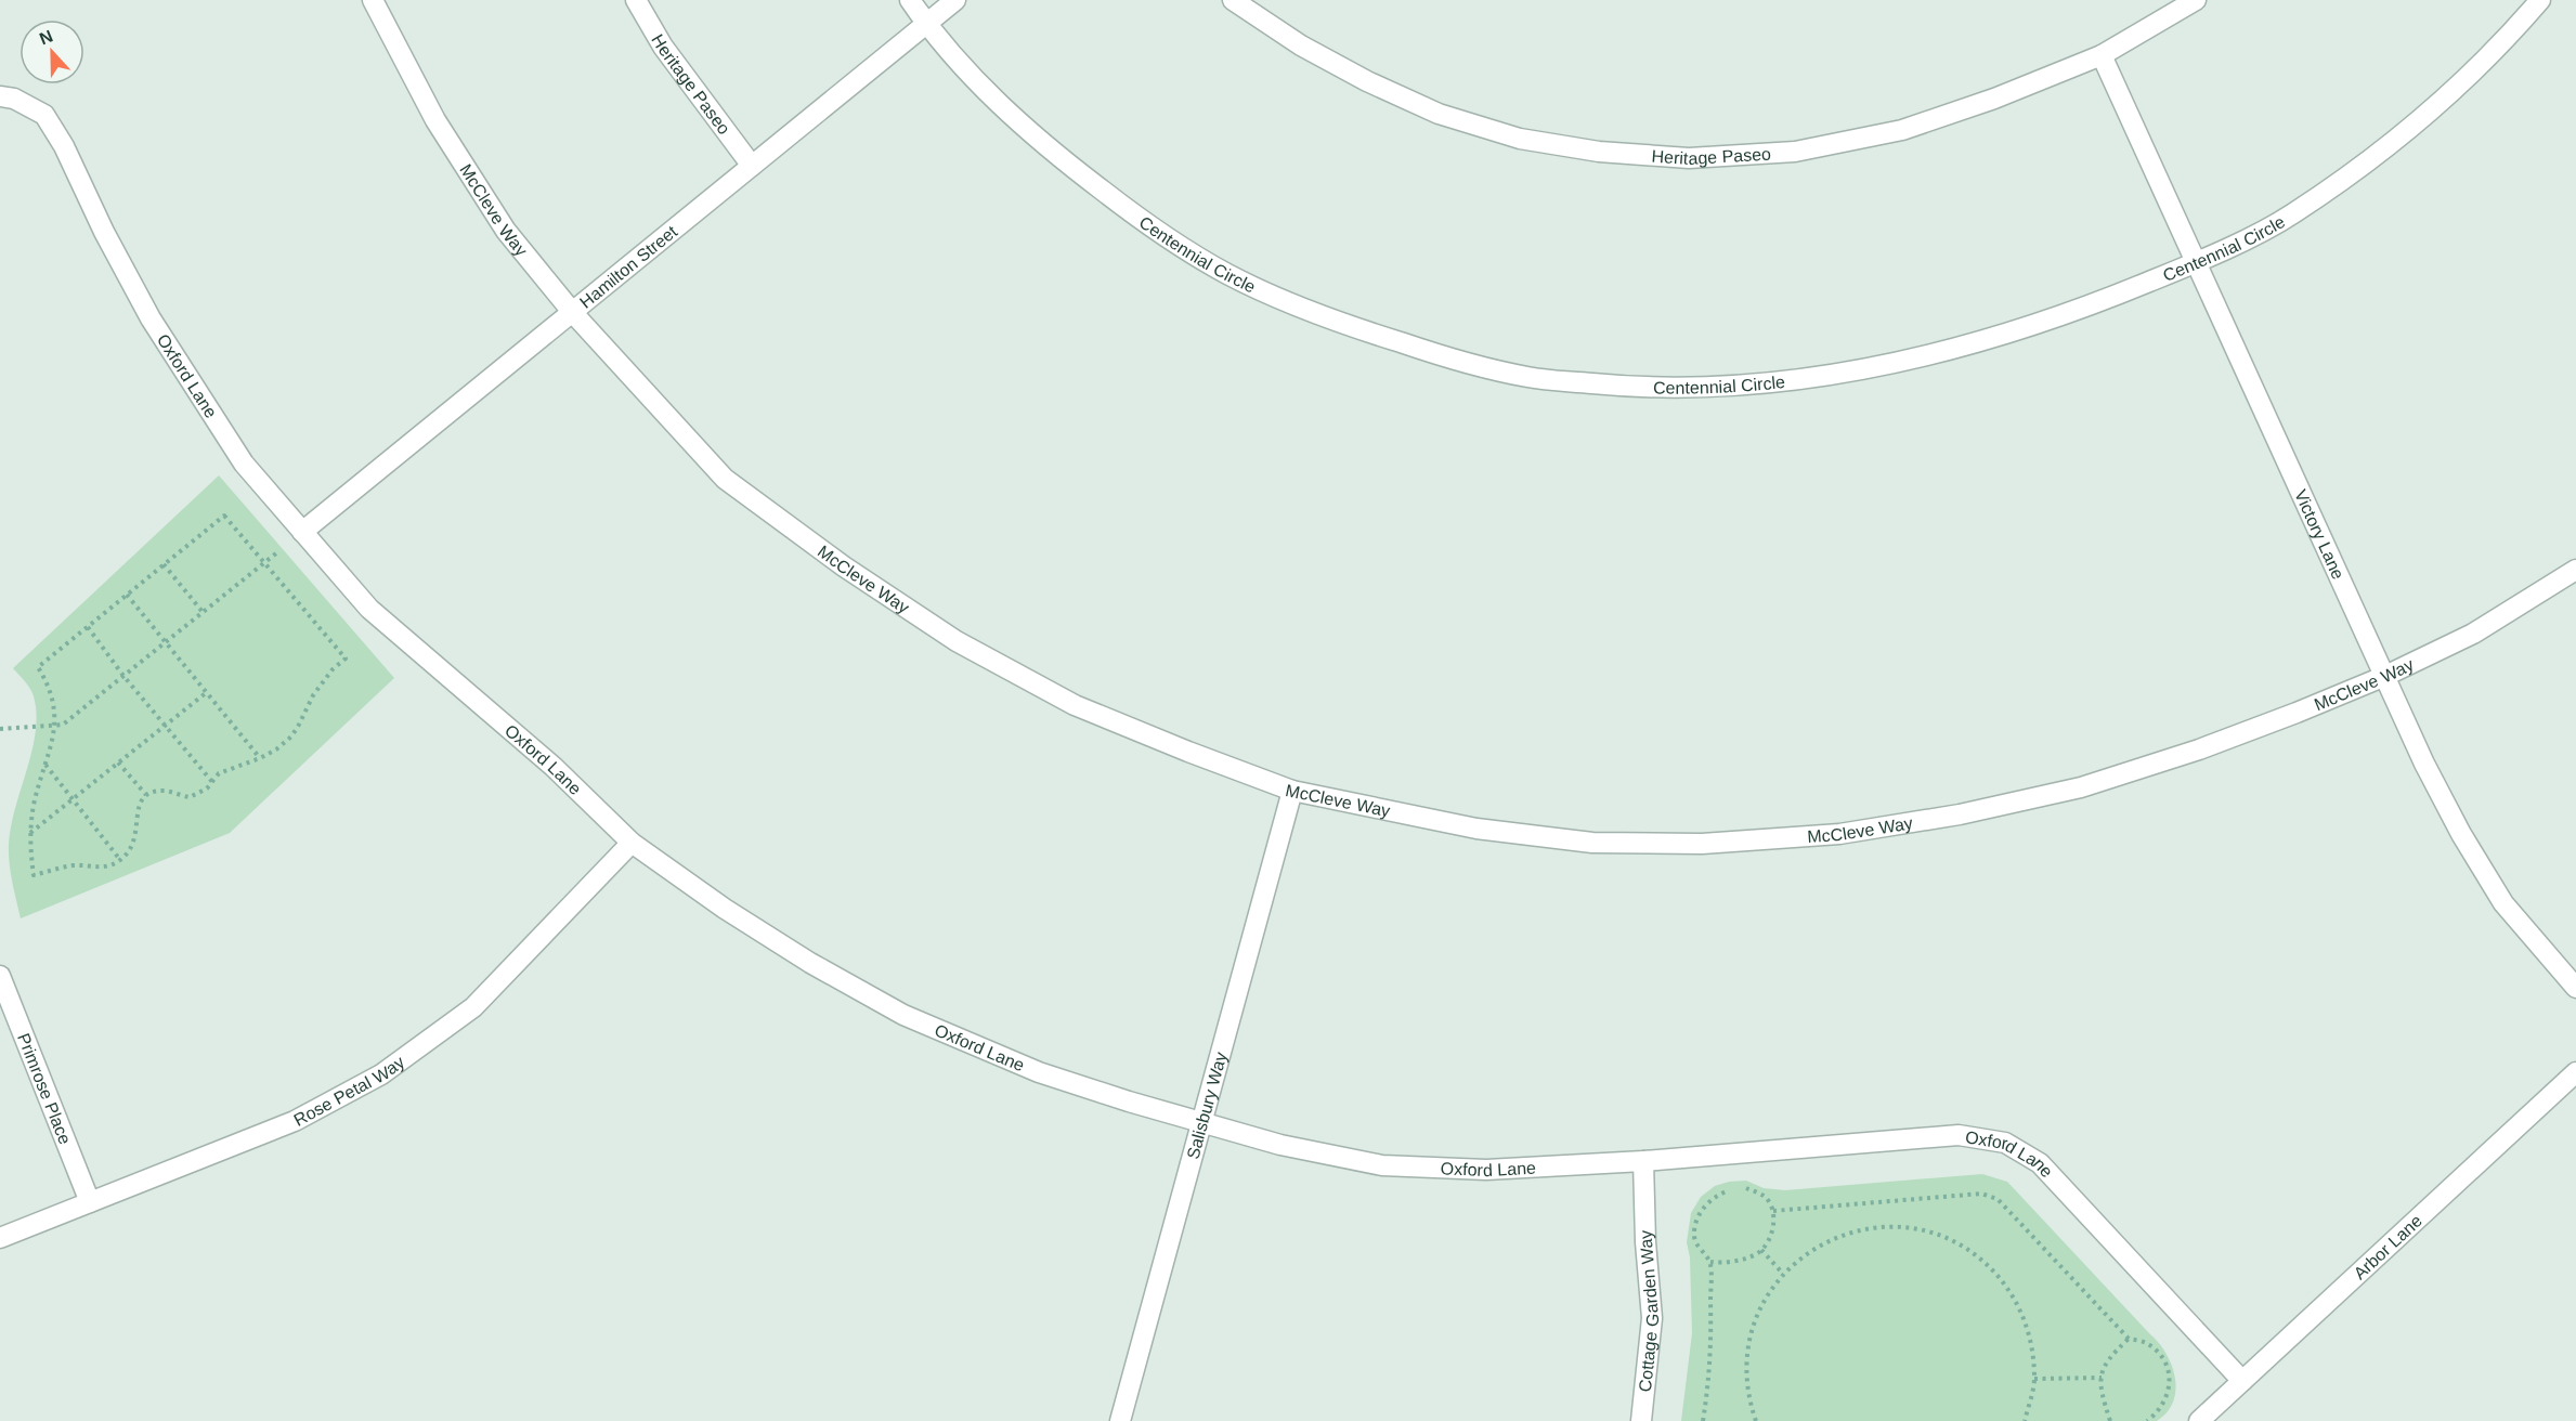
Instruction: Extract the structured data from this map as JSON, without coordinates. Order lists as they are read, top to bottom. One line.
{"streets":{"street":["Heritage Paseo","McCleve Way","Centennial Circle","Hamilton Street","Oxford Lane","Victory Lane","Primrose Place","Rose Petal Way","Salisbury Way","Arbor Lane","Cottage Garden Way"]},"crossings":[["Heritage Paseo","Hamilton Street"],["Heritage Paseo","Victory Lane"],["McCleve Way","Hamilton Street"],["McCleve Way","Victory Lane"],["McCleve Way","Salisbury Way"],["Centennial Circle","Hamilton Street"],["Centennial Circle","Victory Lane"],["Hamilton Street","Oxford Lane"],["Oxford Lane","Rose Petal Way"],["Oxford Lane","Salisbury Way"],["Oxford Lane","Arbor Lane"],["Oxford Lane","Cottage Garden Way"],["Primrose Place","Rose Petal Way"]],"north":"top"}
